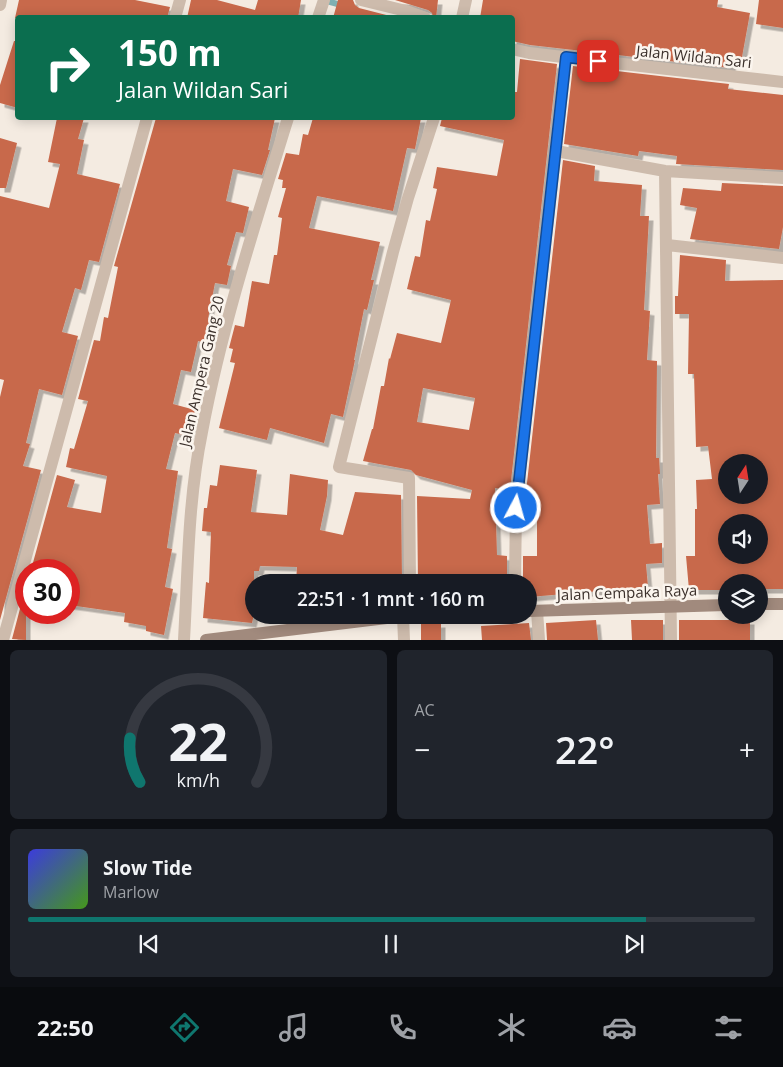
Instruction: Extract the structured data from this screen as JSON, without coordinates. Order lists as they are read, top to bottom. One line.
{"streets":{"street":["Jalan Wildan Sari","Jalan Ampera Gang 20","Jalan Cempaka Raya"]},"north":"top","page":{"turn":["150 m","Jalan Wildan Sari"],"limit":"30","trip":"22:51 · 1 mnt · 160 m","tile":"AC","heat":["−","22°","+"],"song":["Slow Tide","Marlow"],"tabs":"22:50","gauge":["22","km/h"]}}
